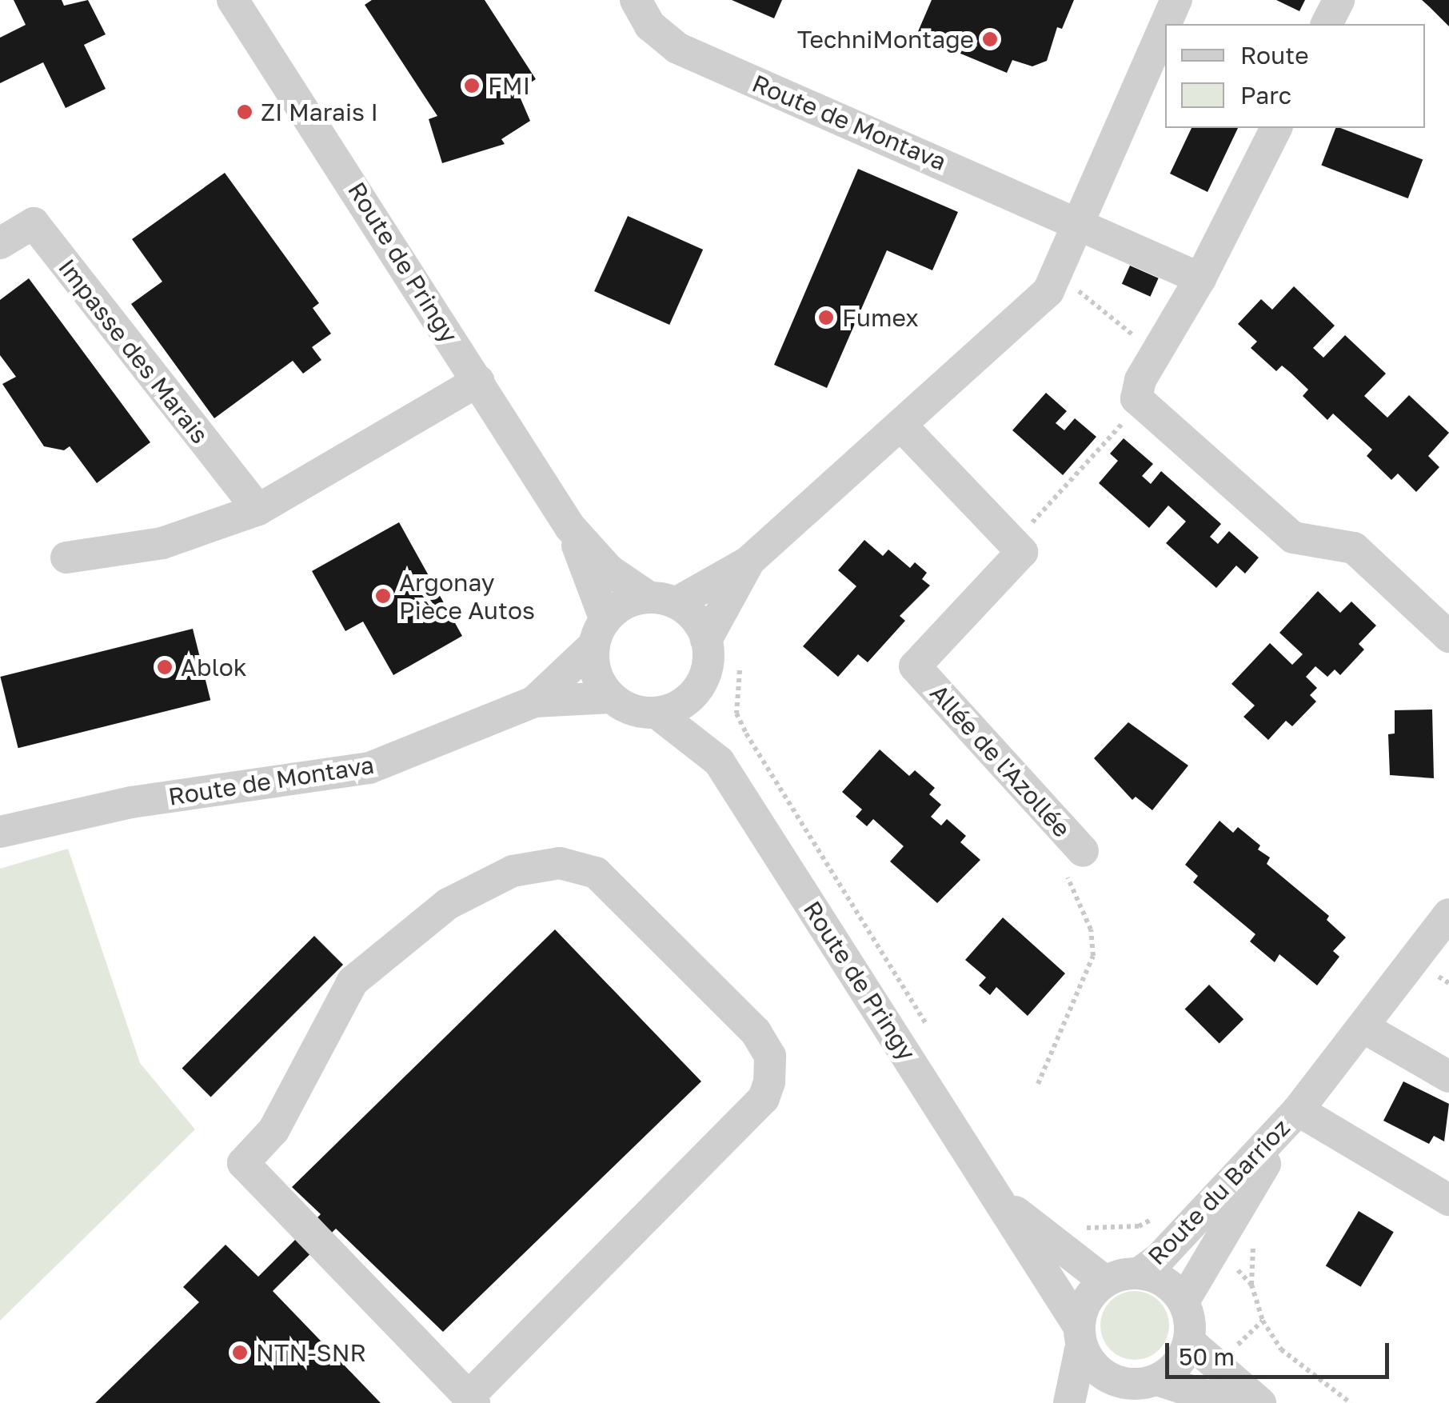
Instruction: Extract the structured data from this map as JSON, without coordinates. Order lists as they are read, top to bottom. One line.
{"streets":{"street":["Route de Montava","Route de Pringy","Impasse des Marais","Allée de l'Azollée","Route du Barrioz"]},"crossings":[["Route de Montava","Route de Pringy"],["Route de Pringy","Route du Barrioz"]],"places":["TechniMontage","FMI","ZI Marais I","Fumex","Argonay Pièce Autos","Ablok","NTN-SNR"],"legend":["Route","Parc"],"scale_bar":"50 m"}
